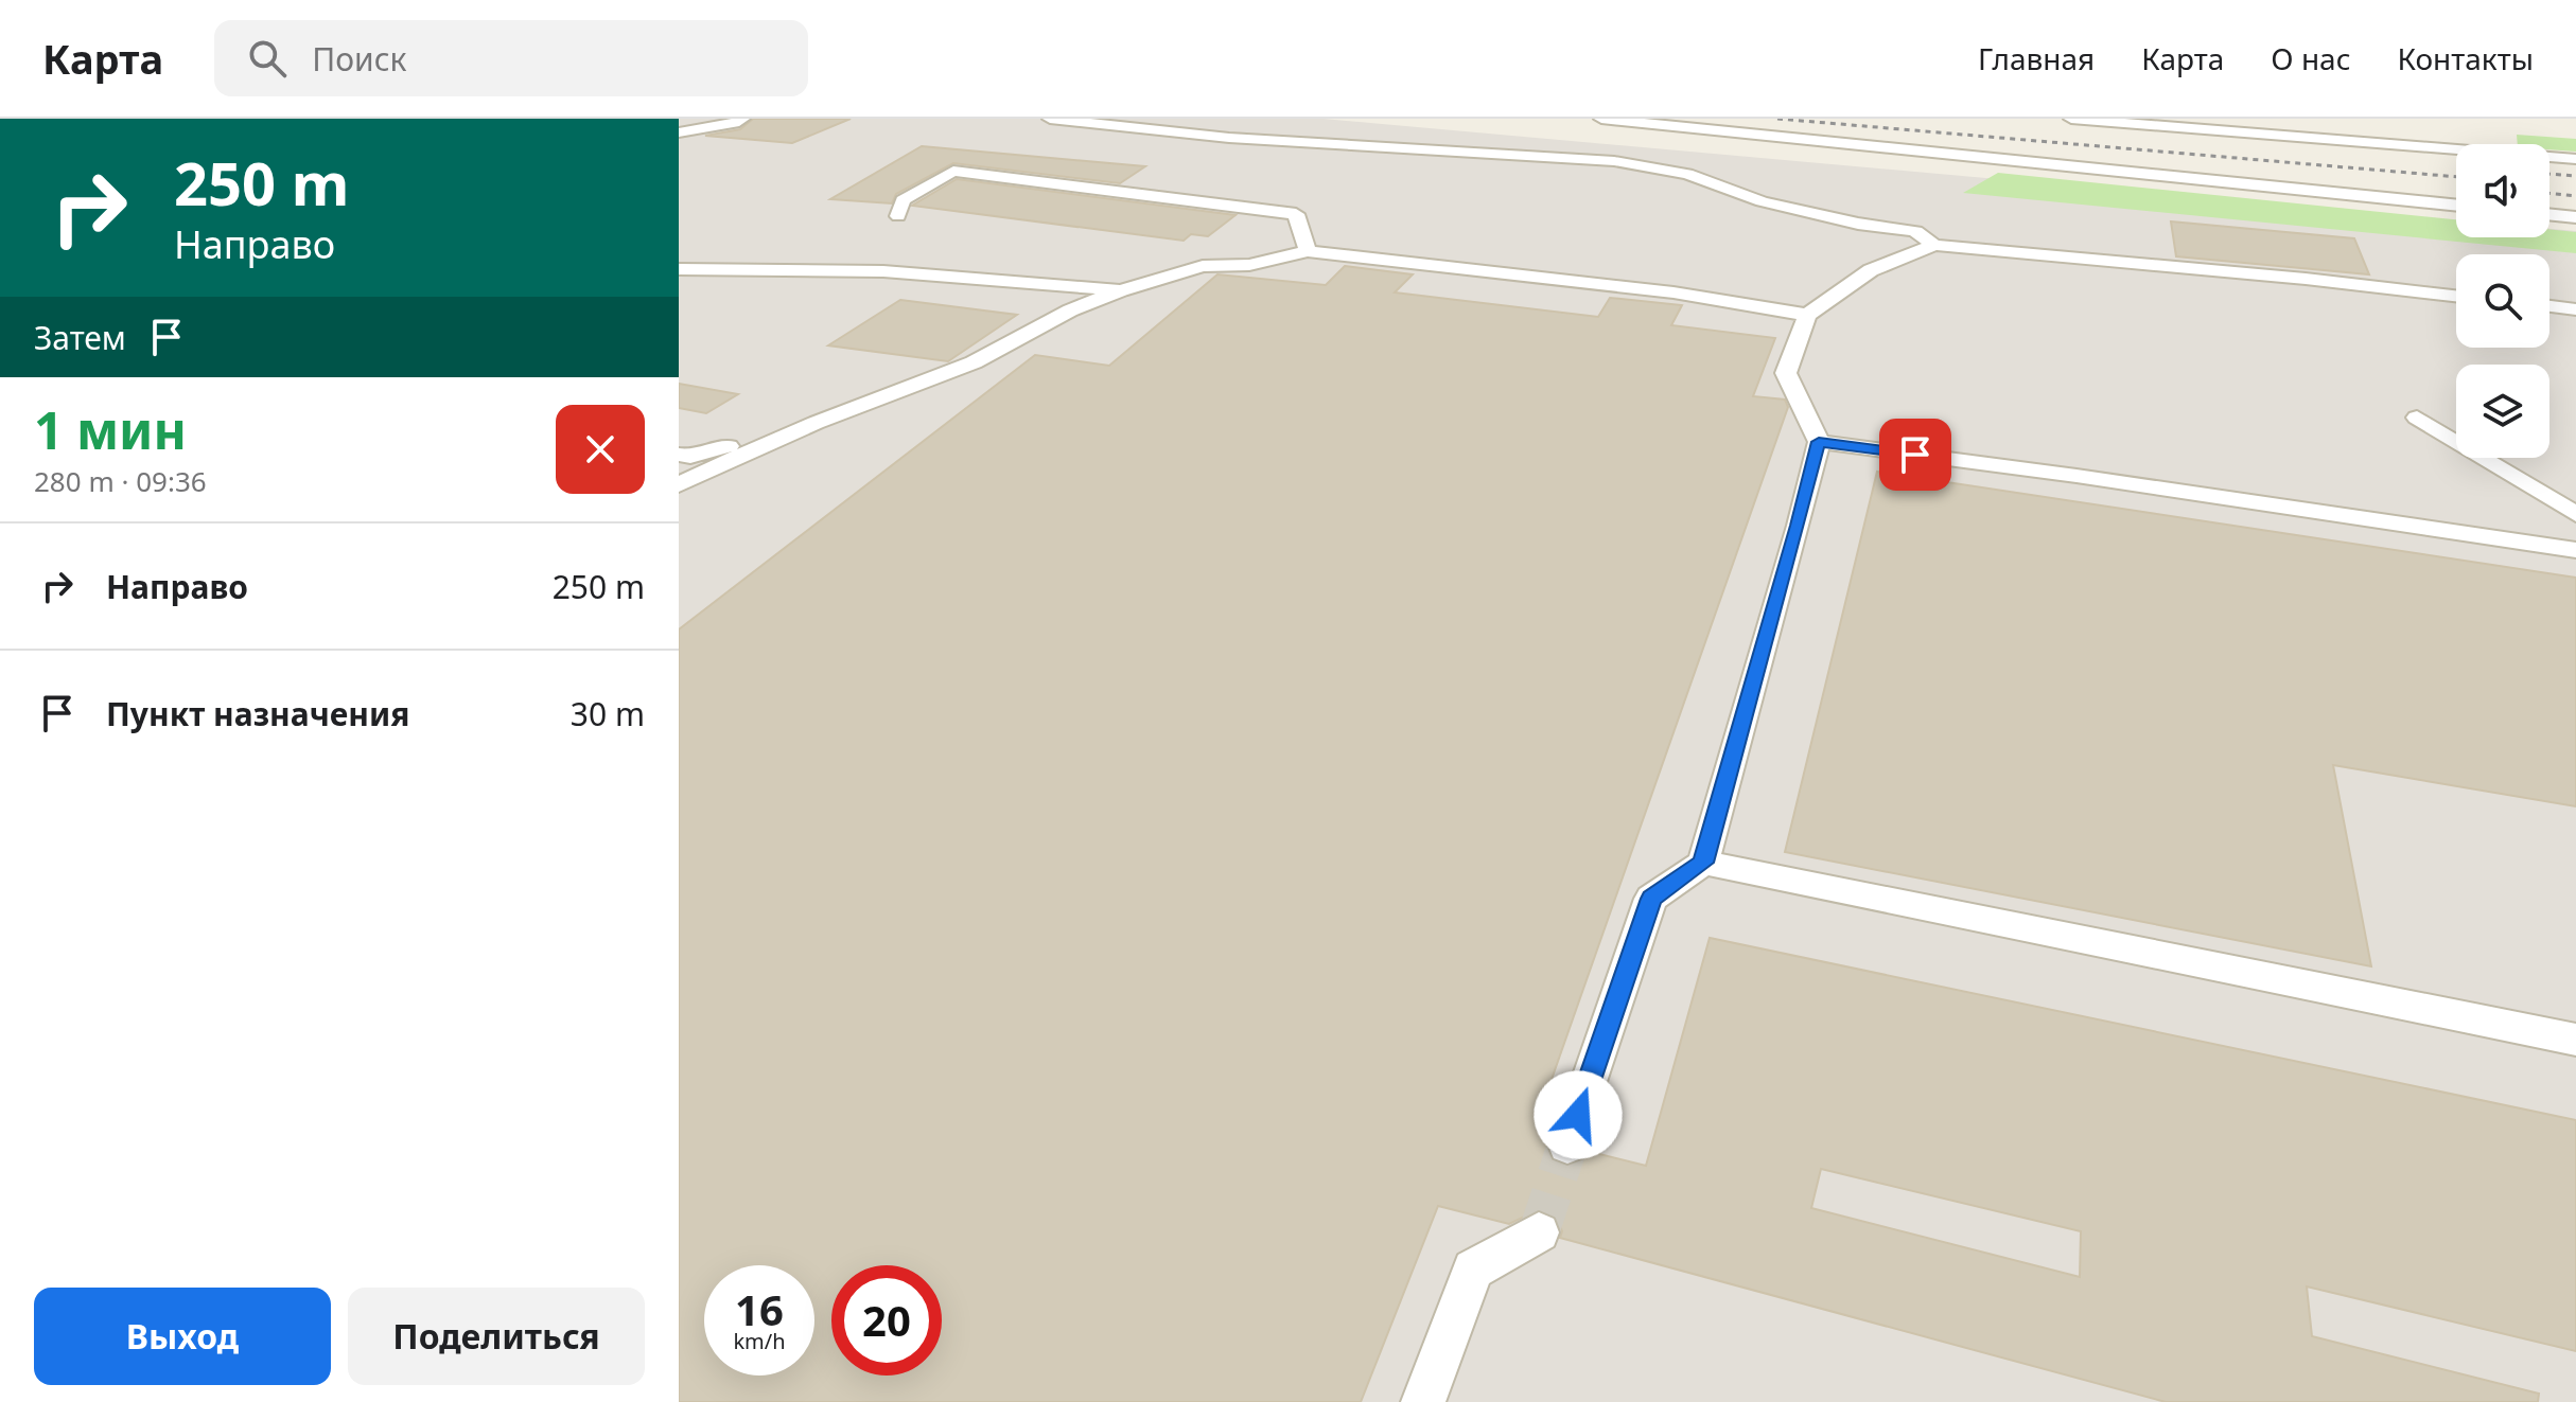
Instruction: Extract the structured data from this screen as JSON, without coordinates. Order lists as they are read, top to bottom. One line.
{"page":{"header":"Карта","search":"Поиск","nav":["Главная","Карта","О нас","Контакты"],"turn":["250 m","Направо"],"then":"Затем","heading":["1 мин","280 m · 09:36"],"list":[{"name":"Направо","value":"250 m"},{"name":"Пункт назначения","value":"30 m"}],"speed":"16 km/h","limit":"20","buttons":["Выход","Поделиться"]}}
